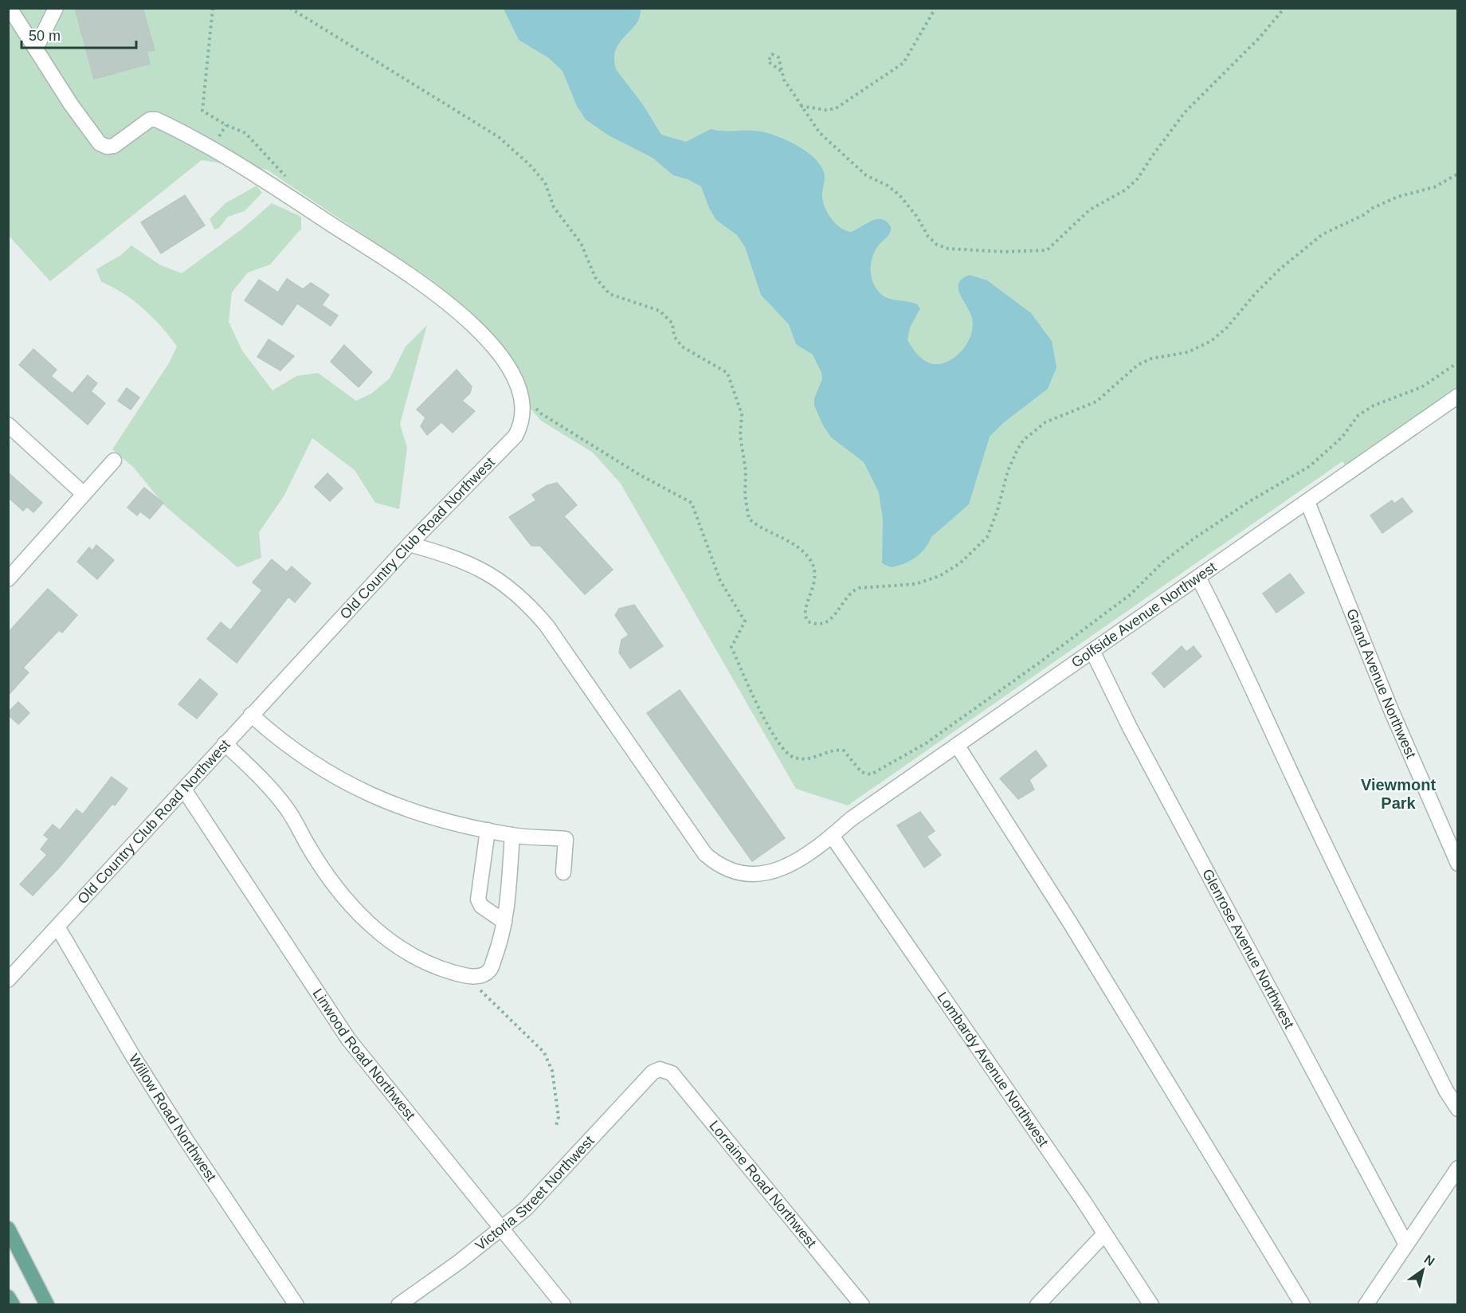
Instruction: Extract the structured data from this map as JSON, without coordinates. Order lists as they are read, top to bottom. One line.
{"streets":{"street":["Old Country Club Road Northwest","Golfside Avenue Northwest","Grand Avenue Northwest","Glenrose Avenue Northwest","Linwood Road Northwest","Lombardy Avenue Northwest","Willow Road Northwest","Lorraine Road Northwest","Victoria Street Northwest"]},"crossings":[["Old Country Club Road Northwest","Golfside Avenue Northwest"],["Old Country Club Road Northwest","Linwood Road Northwest"],["Old Country Club Road Northwest","Willow Road Northwest"],["Golfside Avenue Northwest","Grand Avenue Northwest"],["Golfside Avenue Northwest","Glenrose Avenue Northwest"],["Golfside Avenue Northwest","Lombardy Avenue Northwest"],["Linwood Road Northwest","Victoria Street Northwest"],["Lorraine Road Northwest","Victoria Street Northwest"]],"districts":["Viewmont Park"],"scale_bar":"50 m","north":"top right"}
